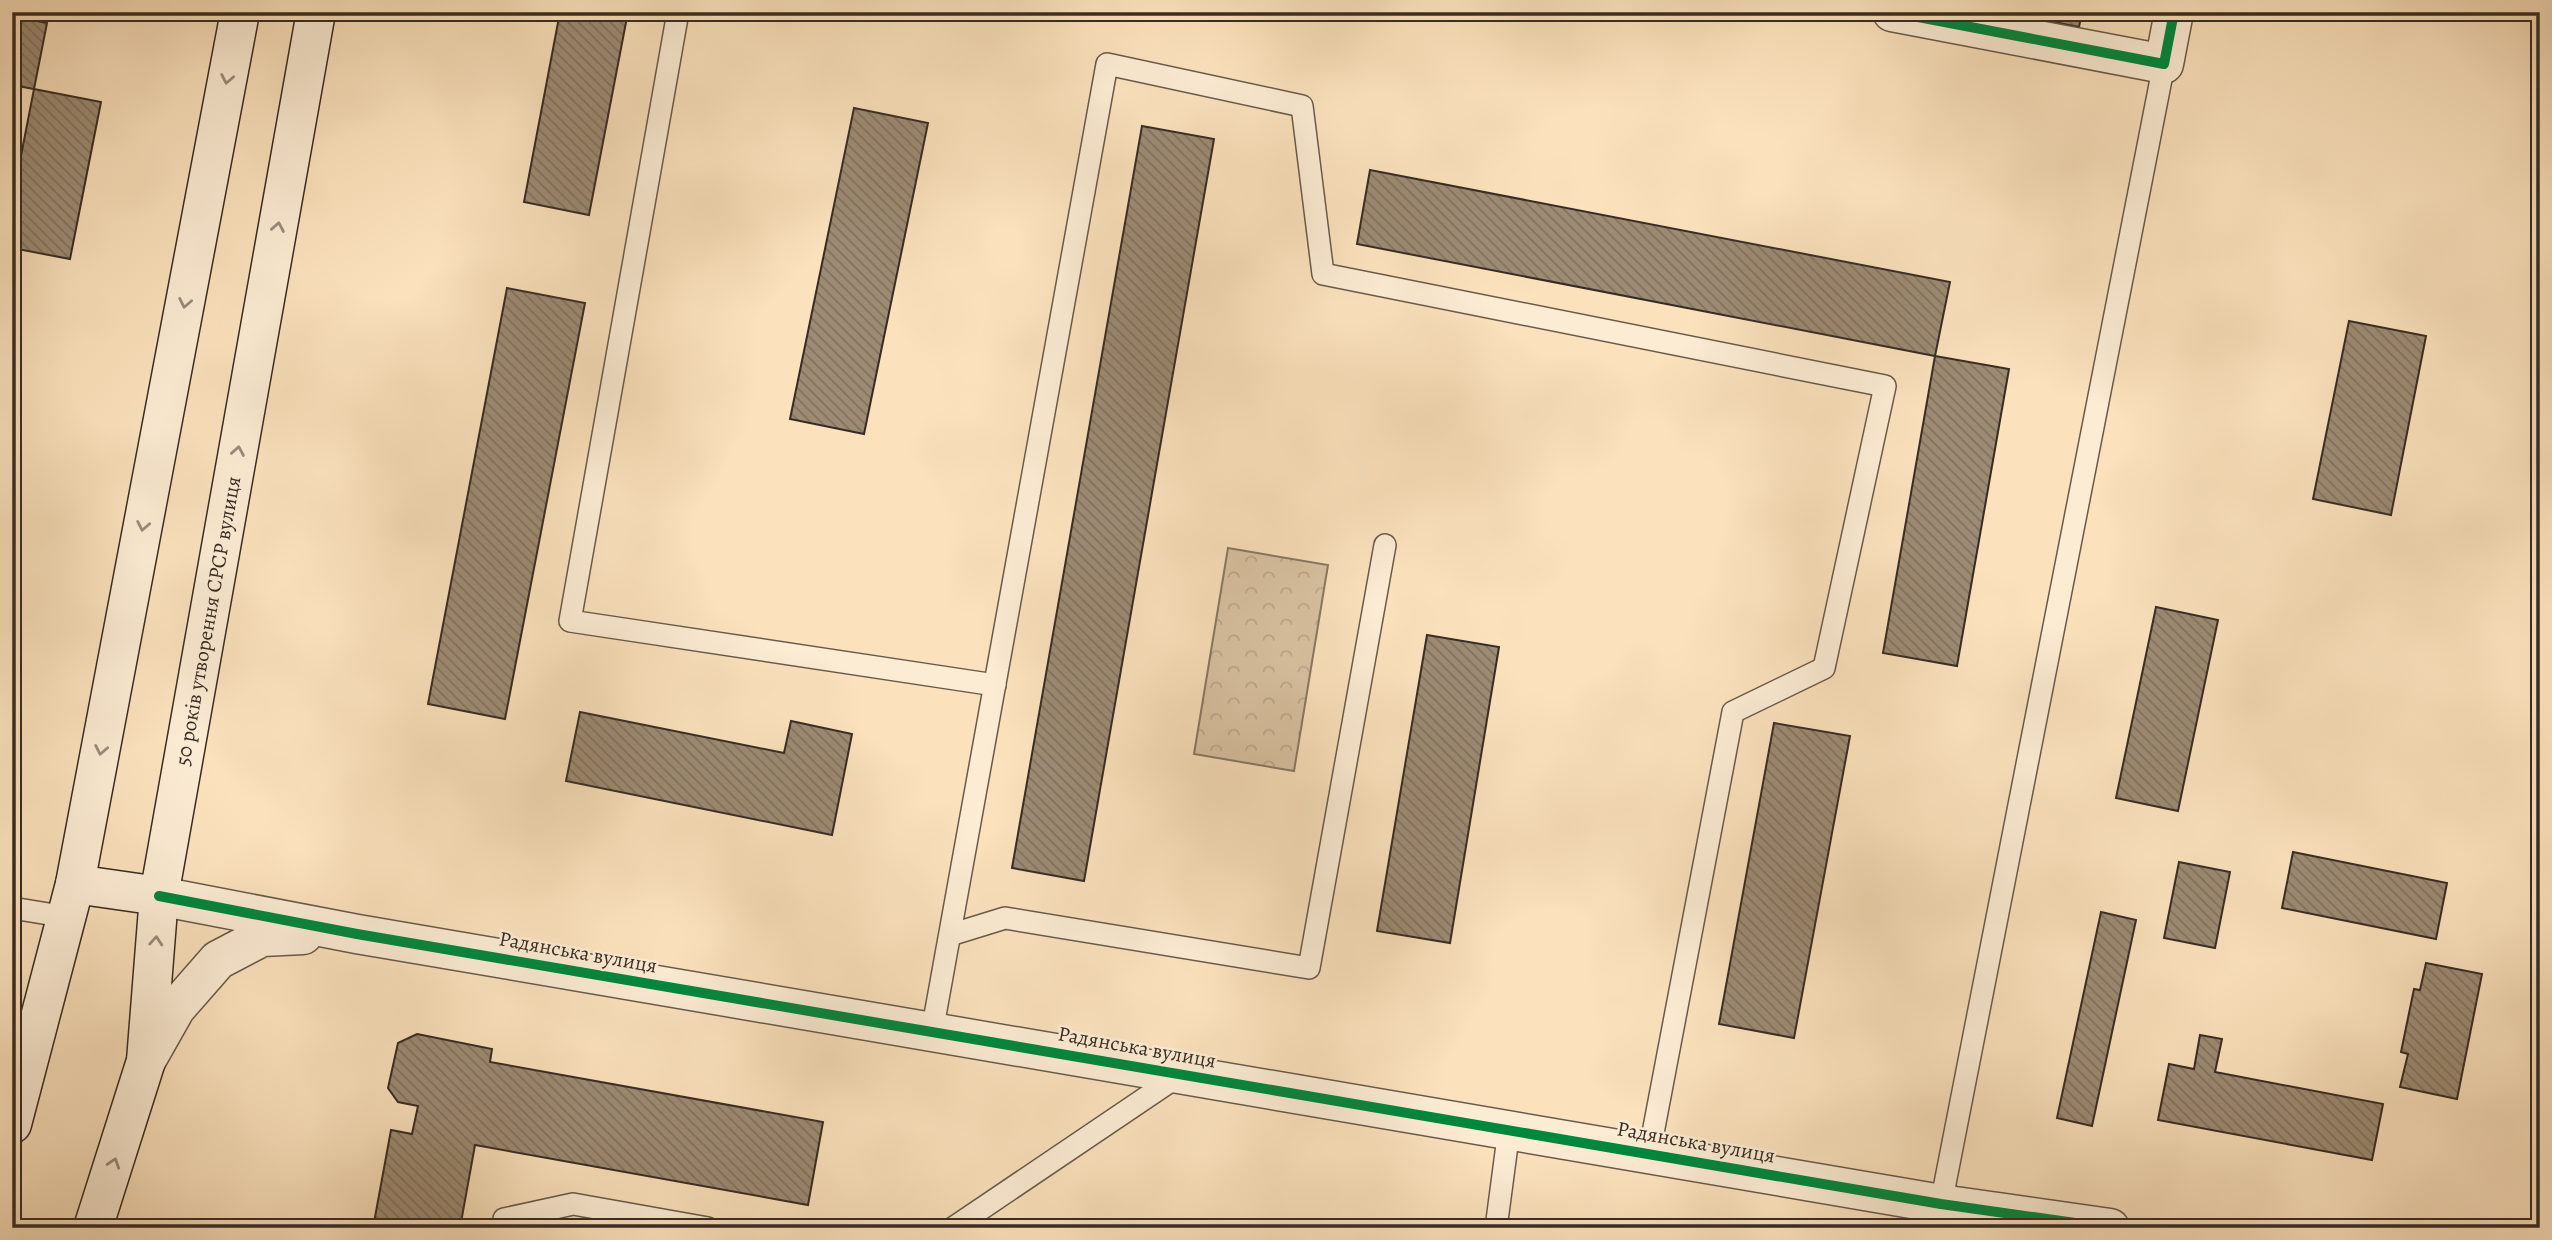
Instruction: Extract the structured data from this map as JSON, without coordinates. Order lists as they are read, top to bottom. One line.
{"streets":{"street":["50 років утворення СРСР вулиця","Радянська вулиця"]},"crossings":[["50 років утворення СРСР вулиця","Радянська вулиця"]]}
